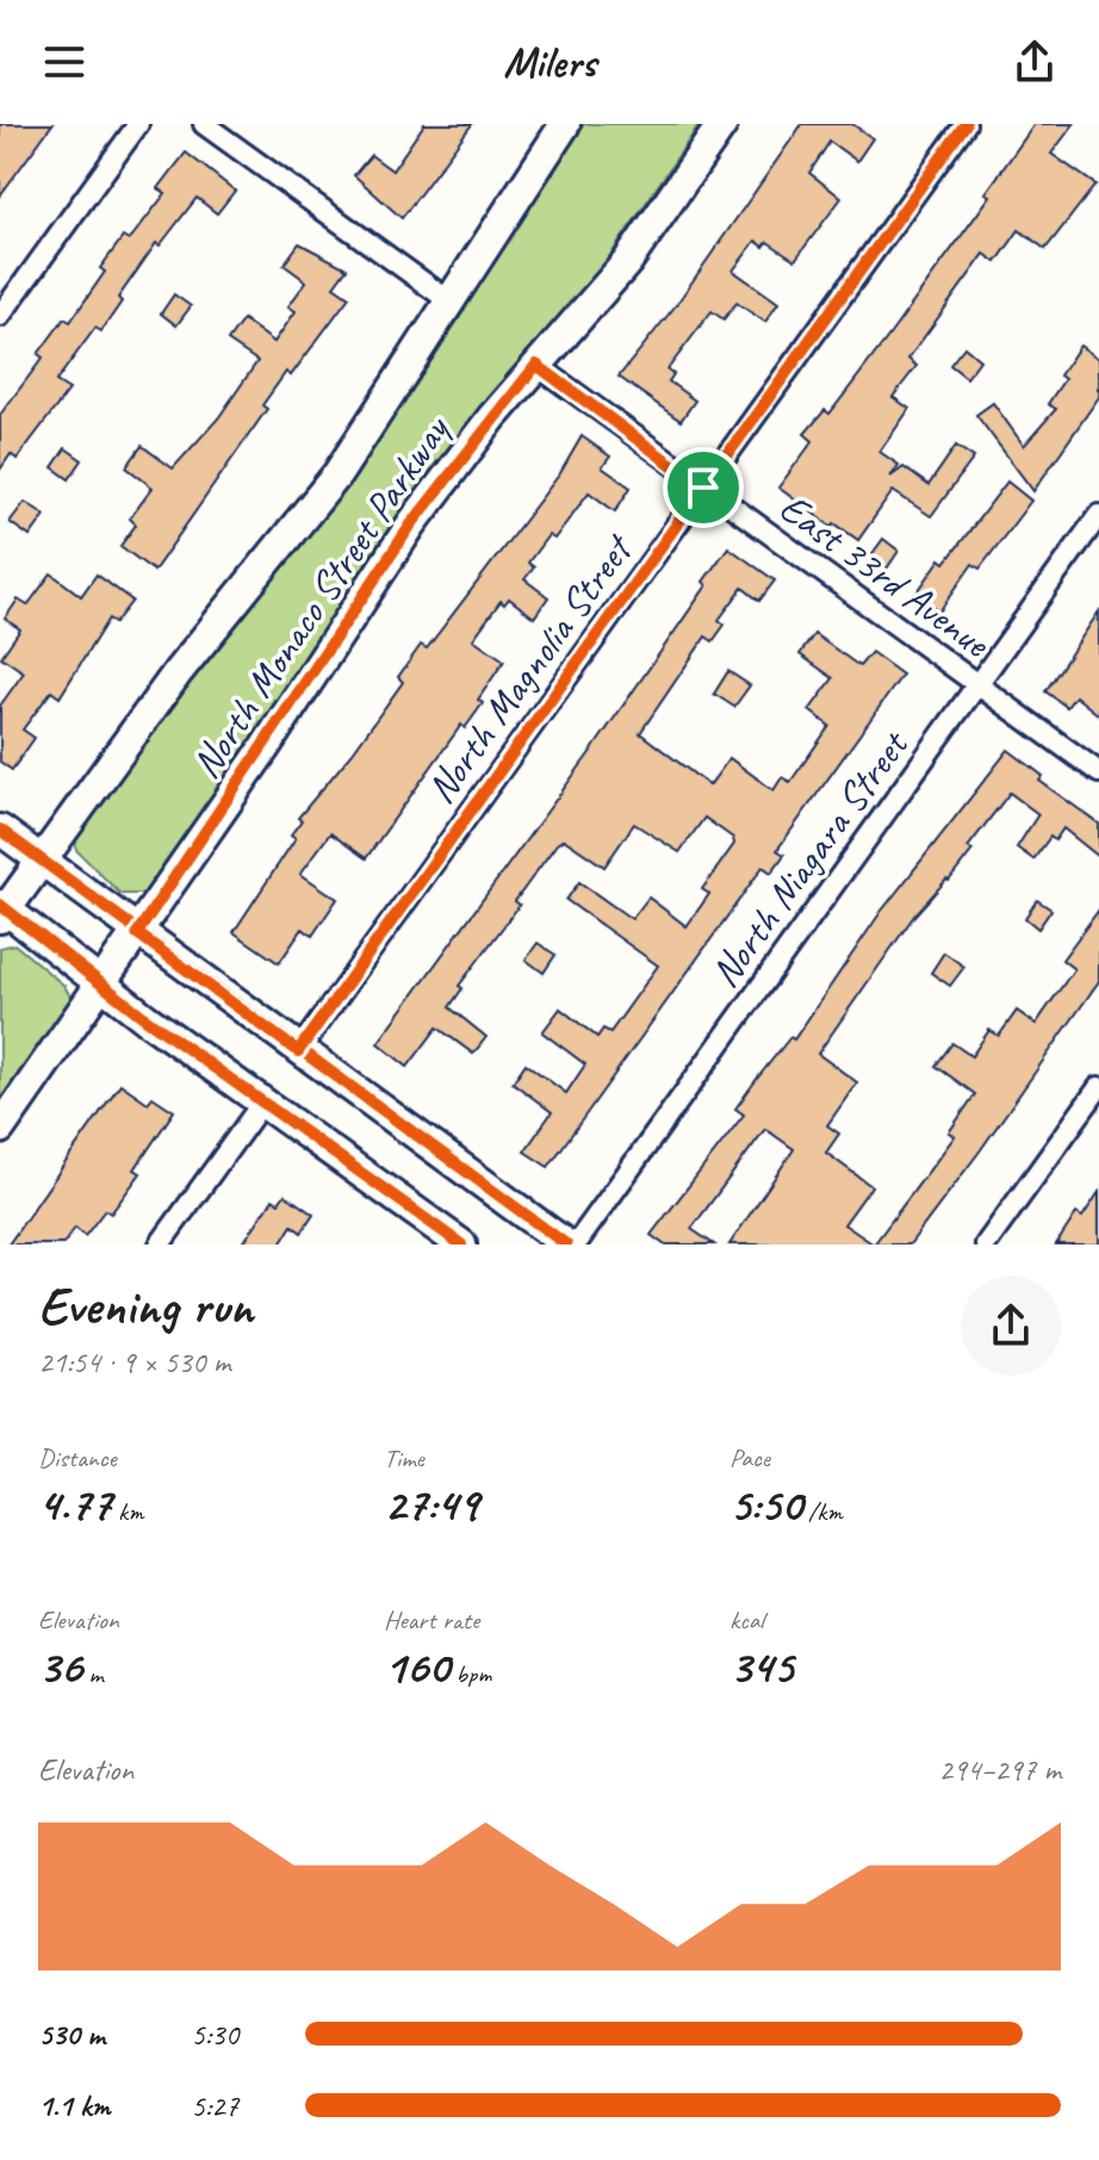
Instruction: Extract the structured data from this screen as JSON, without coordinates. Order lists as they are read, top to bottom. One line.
{"streets":{"street":["East 33rd Avenue","North Monaco Street Parkway","North Magnolia Street","North Niagara Street"]},"crossings":[["East 33rd Avenue","North Monaco Street Parkway"],["East 33rd Avenue","North Magnolia Street"],["East 33rd Avenue","North Niagara Street"]],"page":{"header":"Milers","heading":["Evening run","21:54 · 9 × 530 m"],"stats":[["Distance","4.77 km"],["Time","27:49"],["Pace","5:50 /km"],["Elevation","36 m"],["Heart rate","160 bpm"],["kcal","345"]],"chart":["Elevation","294–297 m"],"list":[{"name":"530 m","note":"5:30"},{"name":"1.1 km","note":"5:27"}]}}
